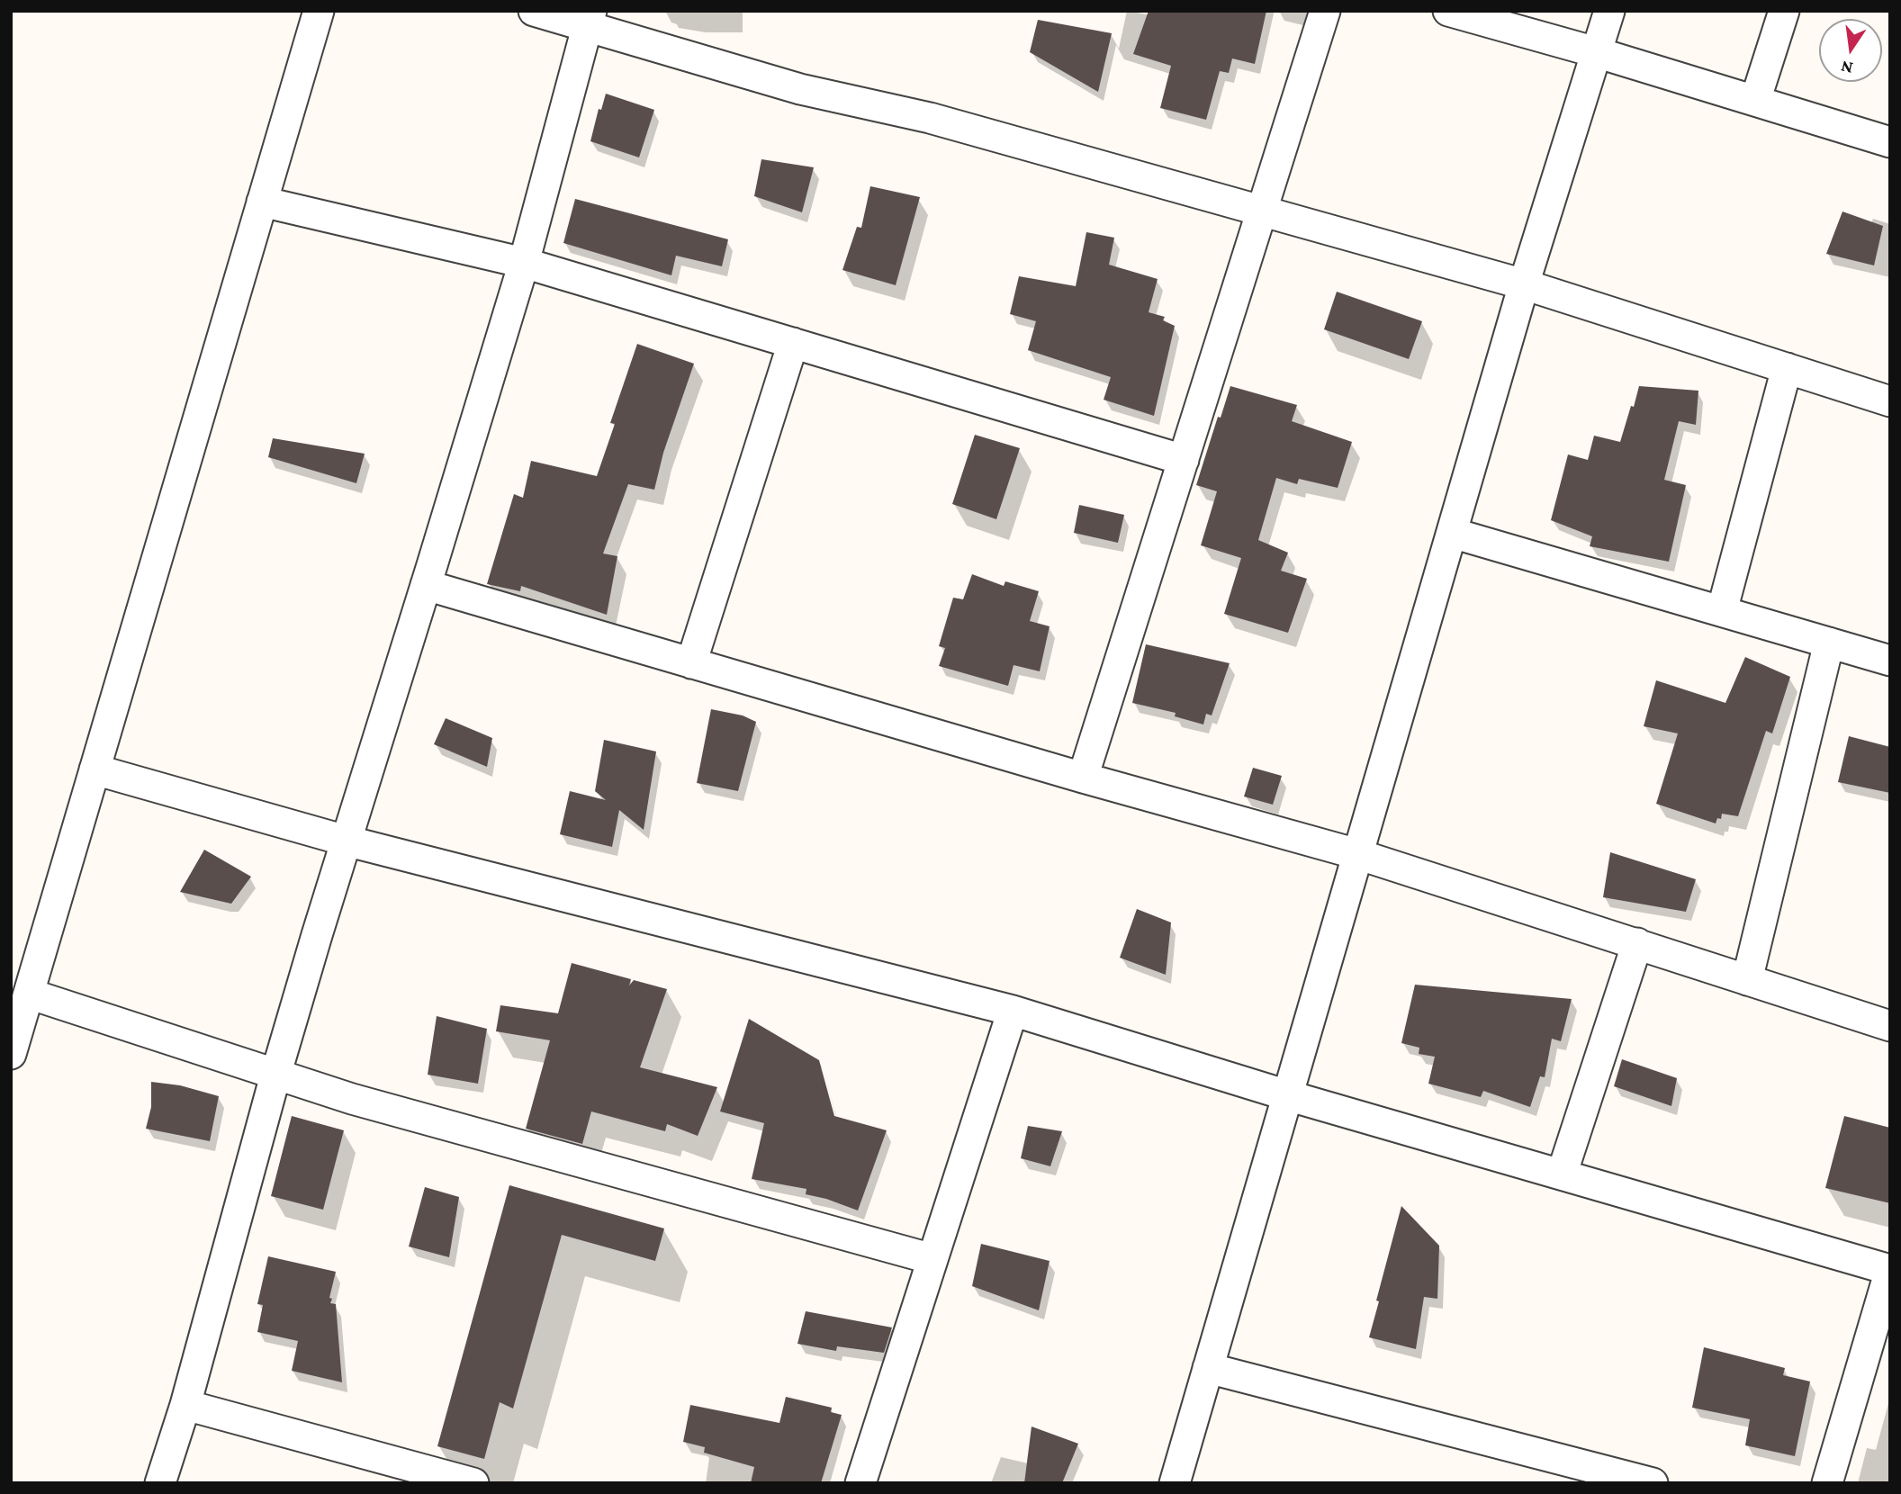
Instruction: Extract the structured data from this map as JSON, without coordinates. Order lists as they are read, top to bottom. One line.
{"north":"bottom"}
